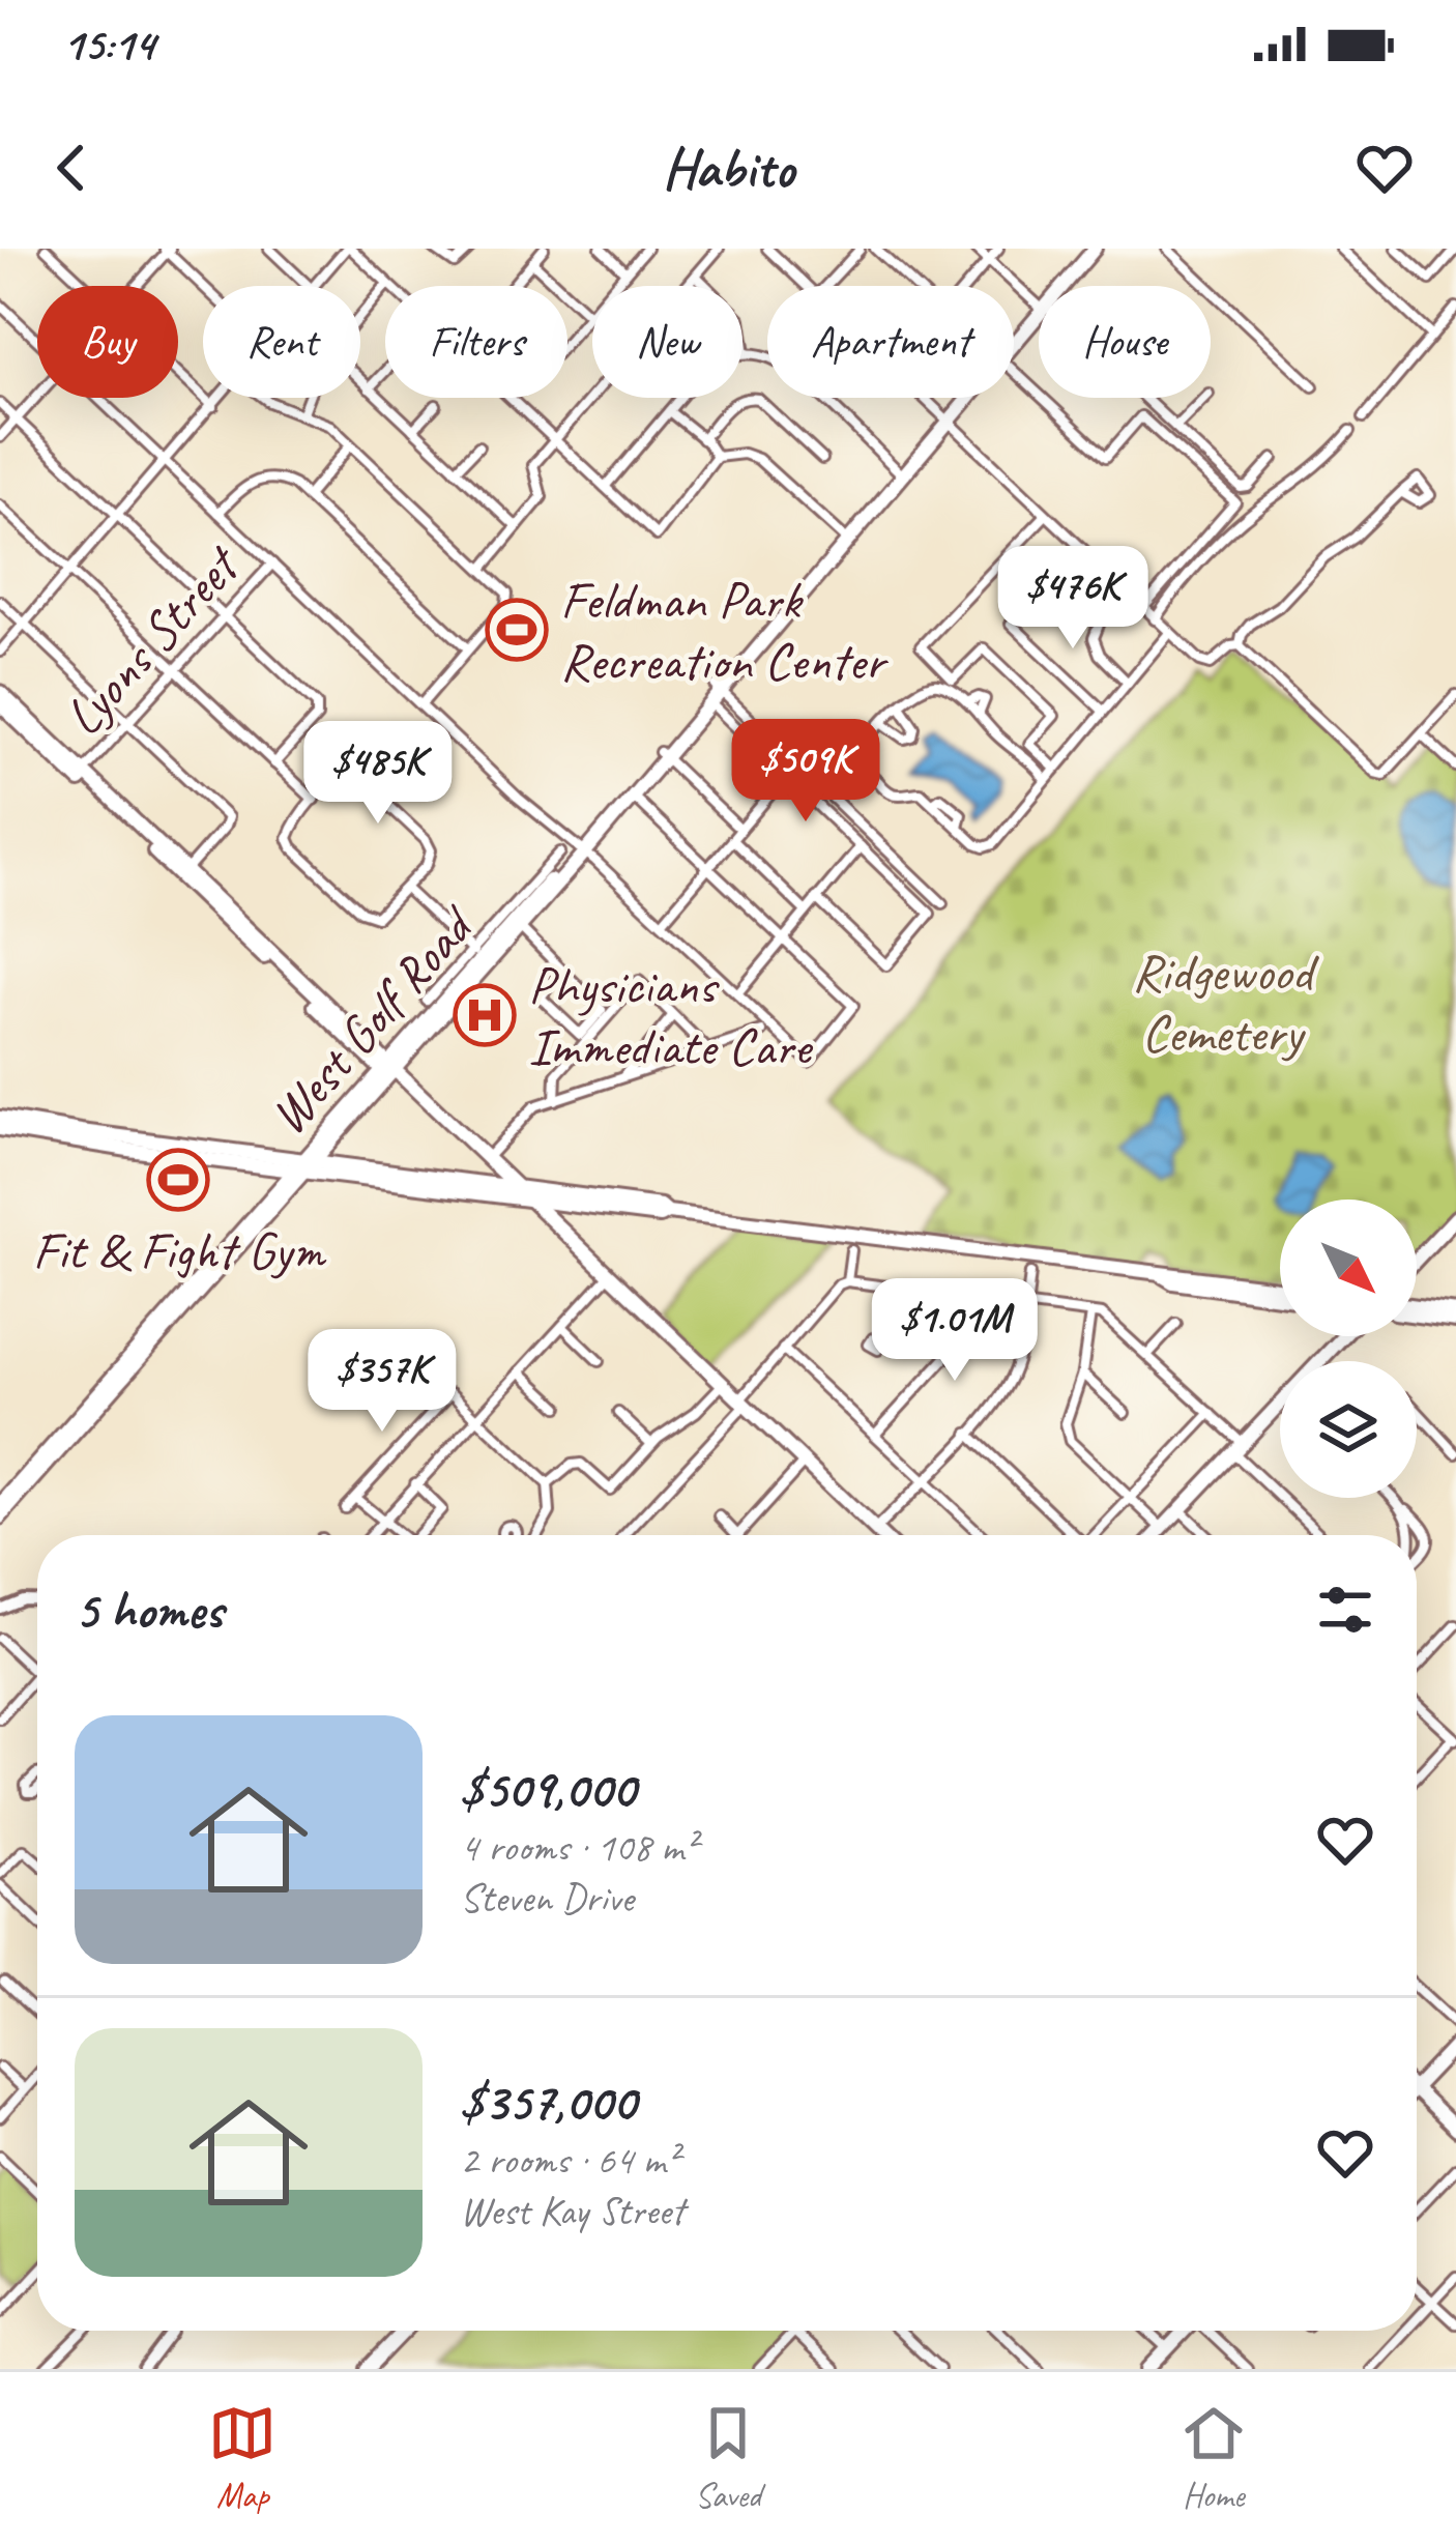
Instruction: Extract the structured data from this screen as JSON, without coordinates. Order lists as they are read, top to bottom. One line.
{"streets":{"main road":["West Golf Road"],"street":["Lyons Street"]},"parks":["Ridgewood Cemetery"],"places":{"sports":["Feldman Park Recreation Center","Fit & Fight Gym"],"hospital":["Physicians Immediate Care"]},"north":"bottom right","page":{"status":"15:14","header":"Habito","chip":["Buy","Rent","Filters","New","Apartment","House"],"price":["$476K","$509K","$485K","$1.01M","$357K"],"heading":"5 homes","list":[{"name":"$509,000","note":"4 rooms · 108 m² · Steven Drive"},{"name":"$357,000","note":"2 rooms · 64 m² · West Kay Street"}],"tabs":["Map","Saved","Home"]}}
